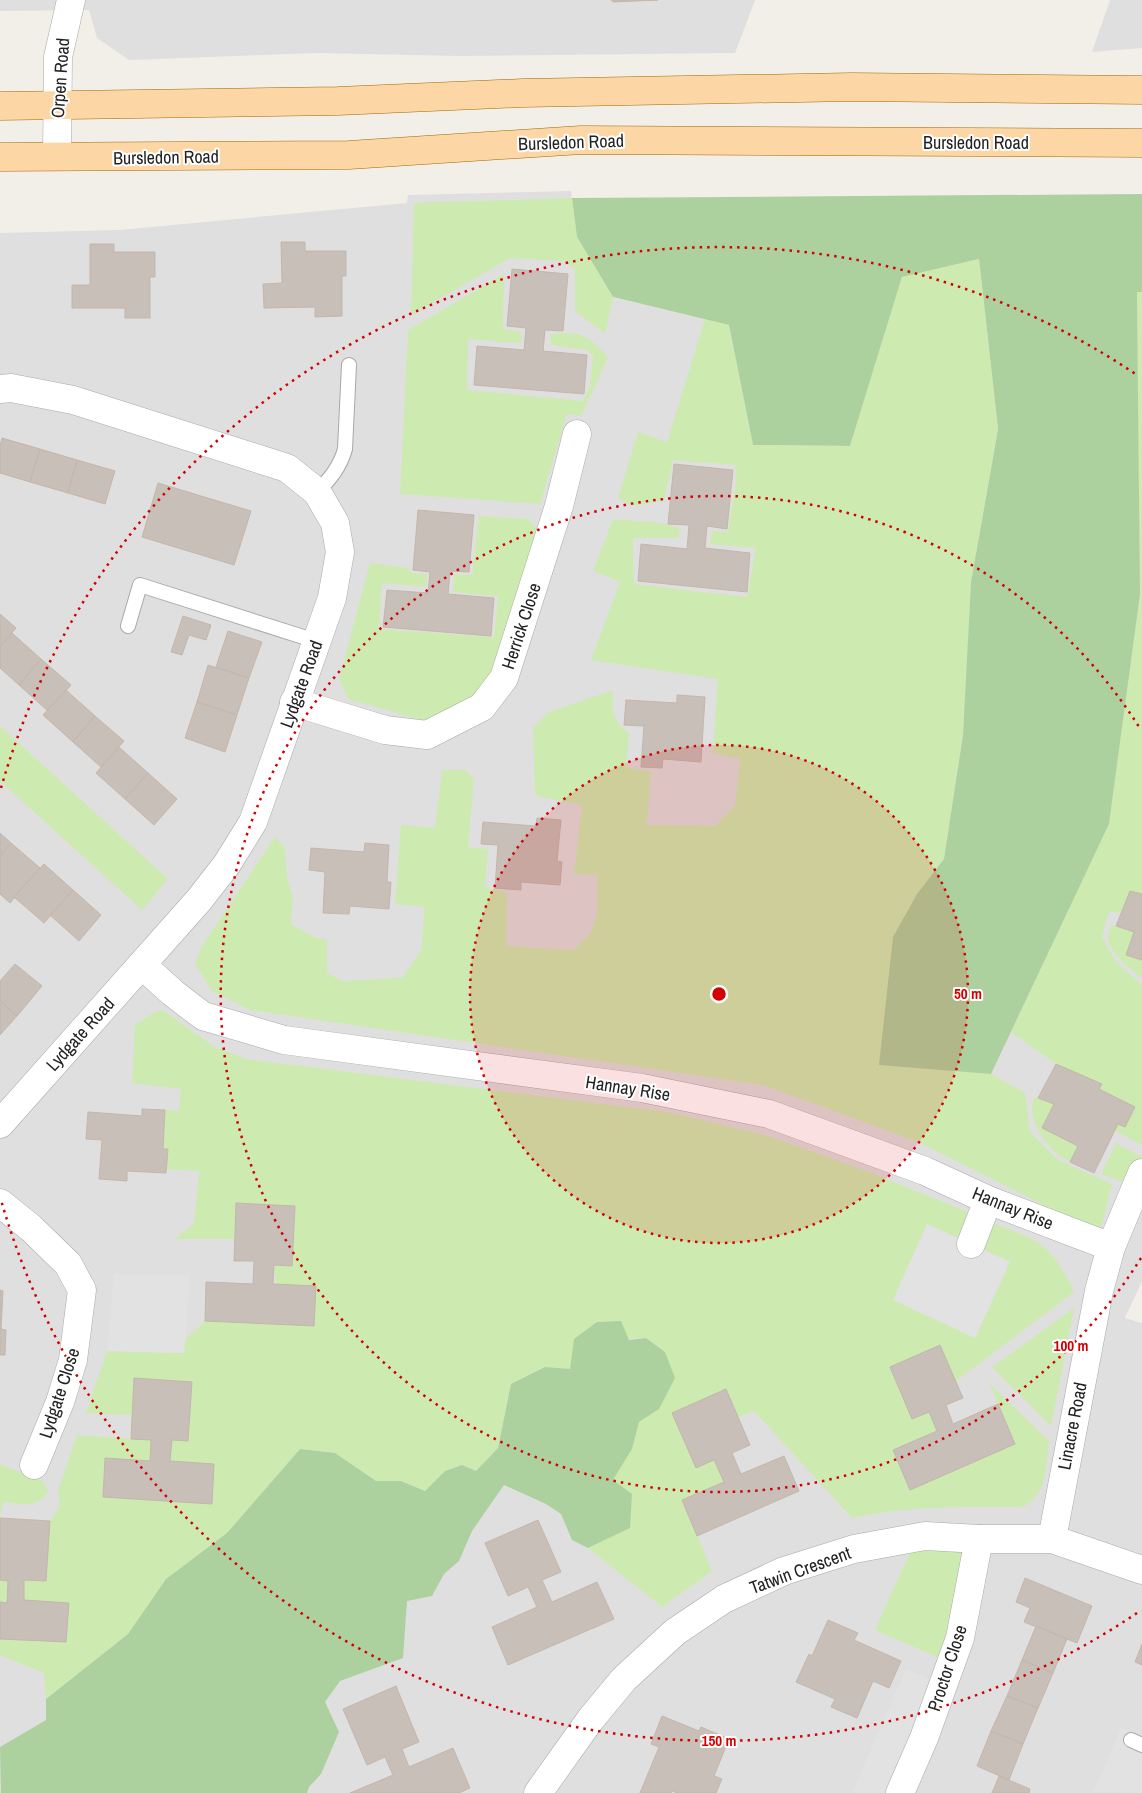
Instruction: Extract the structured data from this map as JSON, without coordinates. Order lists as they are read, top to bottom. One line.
{"streets":{"main road":["Bursledon Road"],"street":["Orpen Road","Herrick Close","Lydgate Road","Hannay Rise","Lydgate Close","Linacre Road","Tatwin Crescent","Proctor Close"]},"crossings":[["Orpen Road","Bursledon Road"],["Herrick Close","Lydgate Road"],["Lydgate Road","Hannay Rise"],["Hannay Rise","Linacre Road"],["Linacre Road","Tatwin Crescent"],["Tatwin Crescent","Proctor Close"]],"rings":["50 m","100 m","150 m"]}
